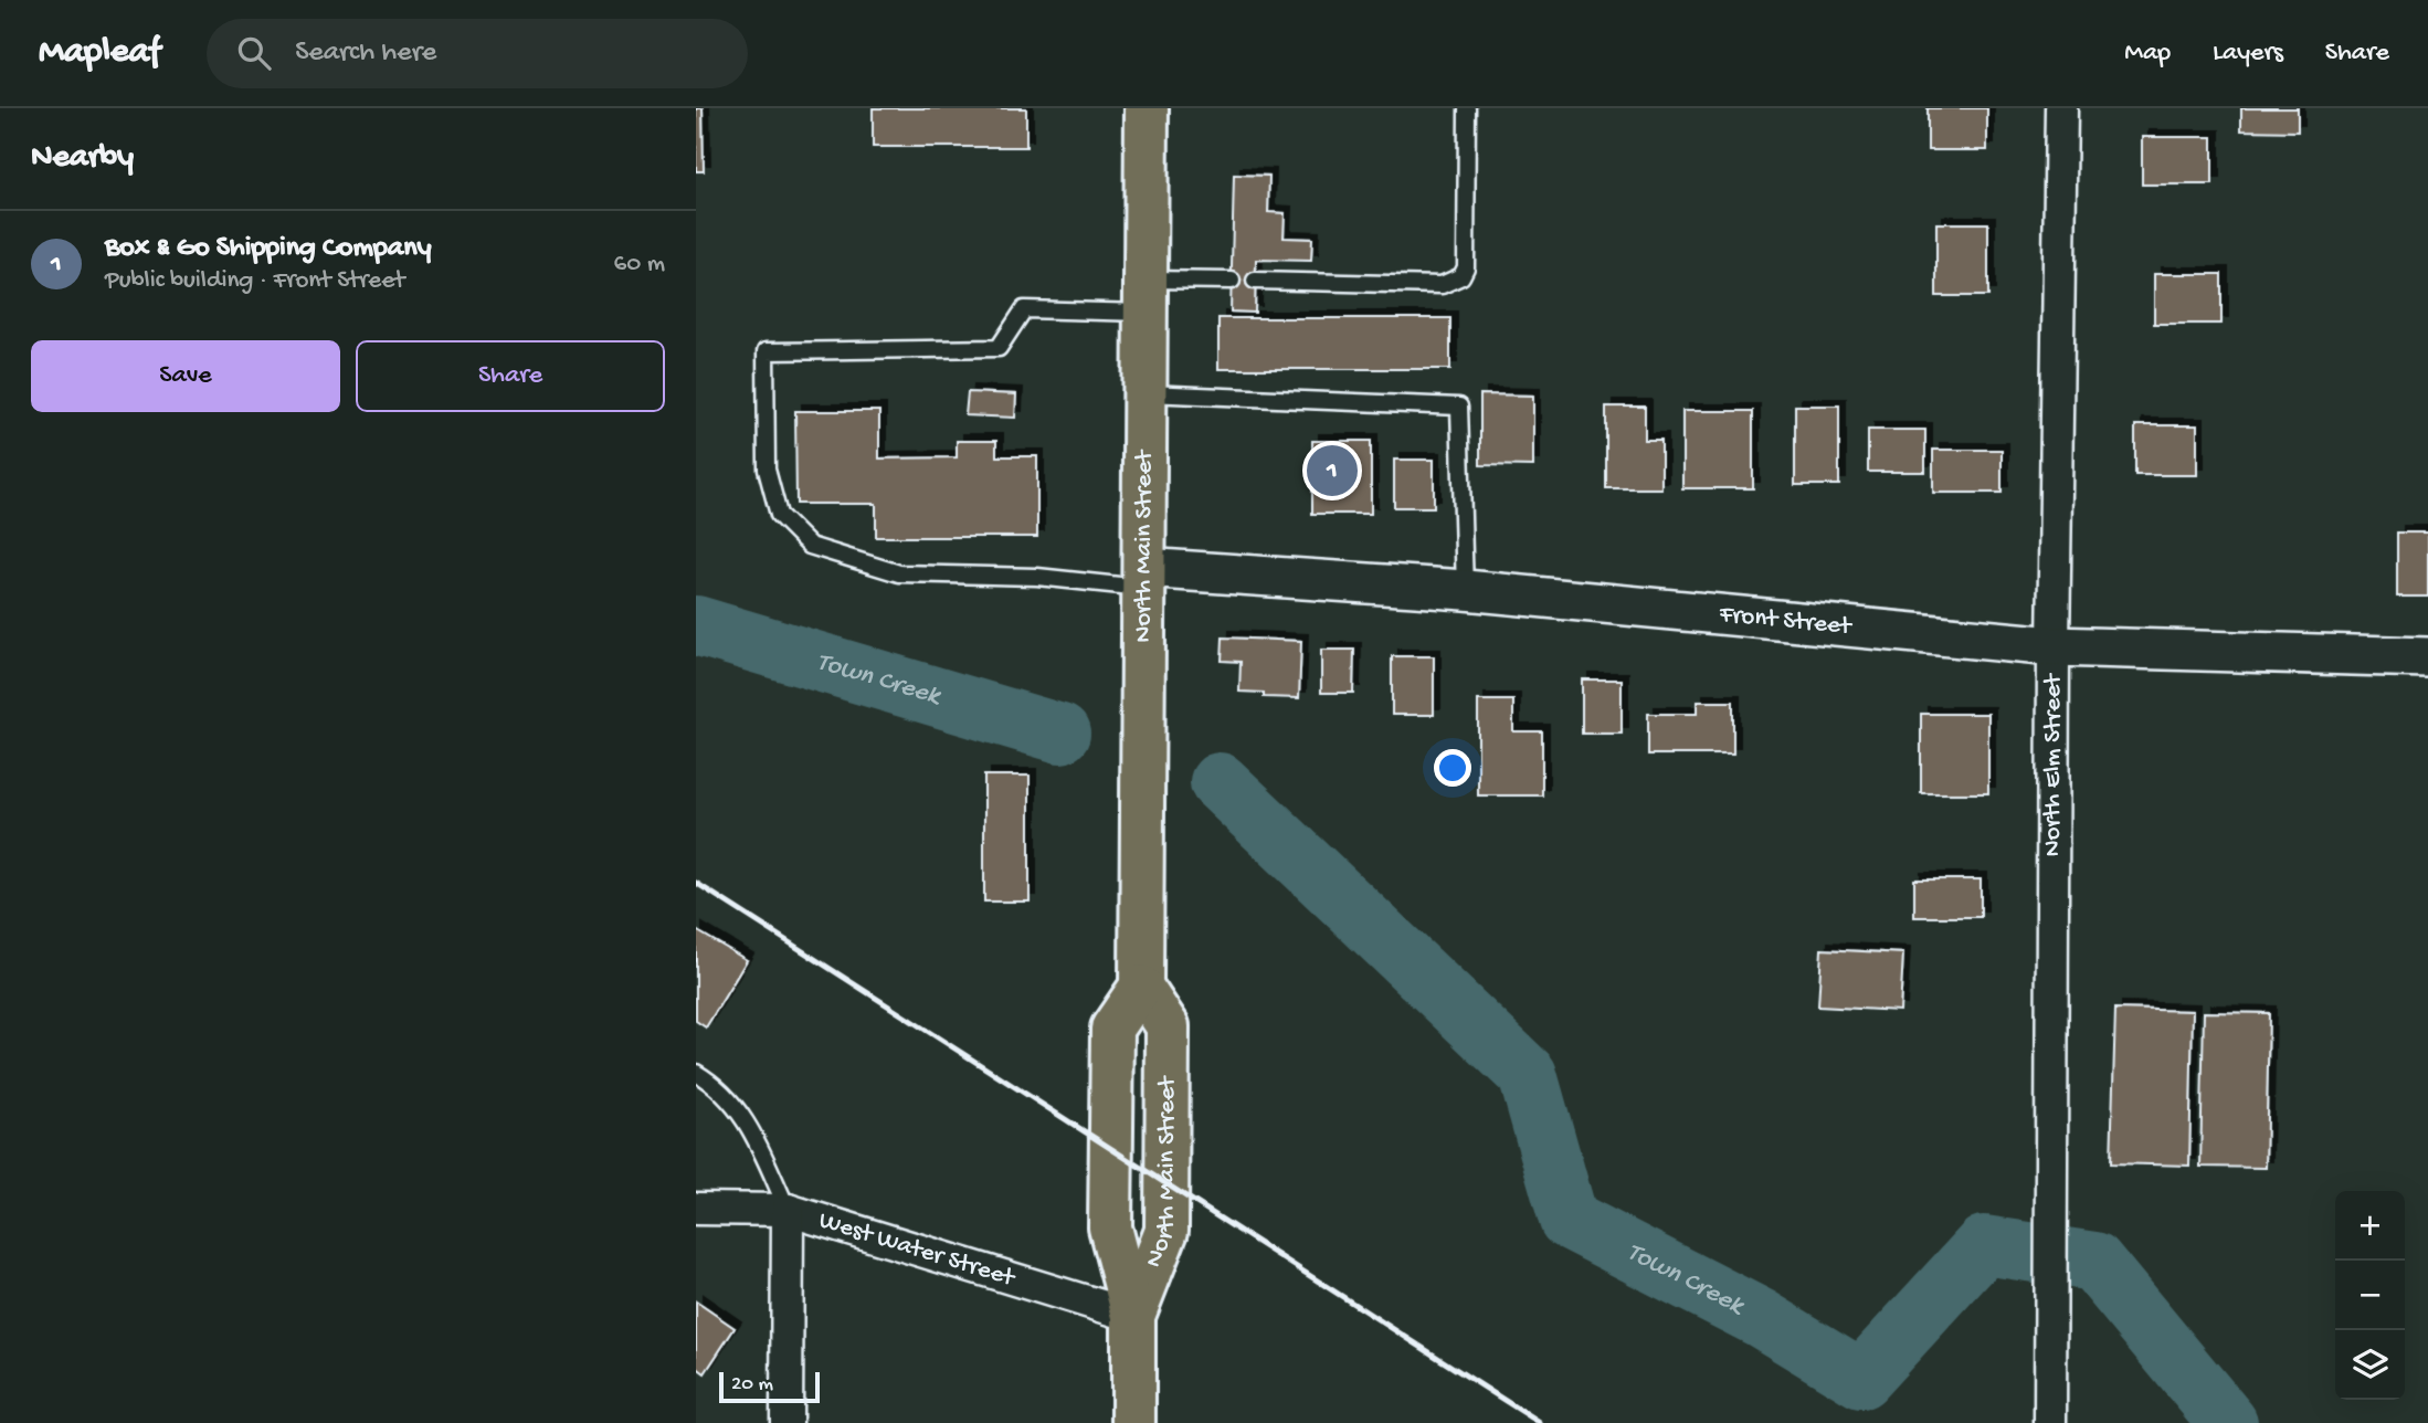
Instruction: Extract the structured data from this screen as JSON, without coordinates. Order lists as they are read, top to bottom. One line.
{"streets":{"main road":["North Main Street"],"street":["Front Street","North Elm Street","West Water Street"]},"crossings":[["North Main Street","Front Street"],["North Main Street","West Water Street"],["Front Street","North Elm Street"]],"water":["Town Creek"],"scale_bar":"20 m","page":{"header":"Mapleaf","search":"Search here","nav":["Map","Layers","Share"],"heading":"Nearby","list":[{"mark":"1","name":"Box & Go Shipping Company","note":"Public building · Front Street","value":"60 m"}],"buttons":["Save","Share"],"pins":"1","map_buttons":["+","−"],"scale":"20 m"}}
